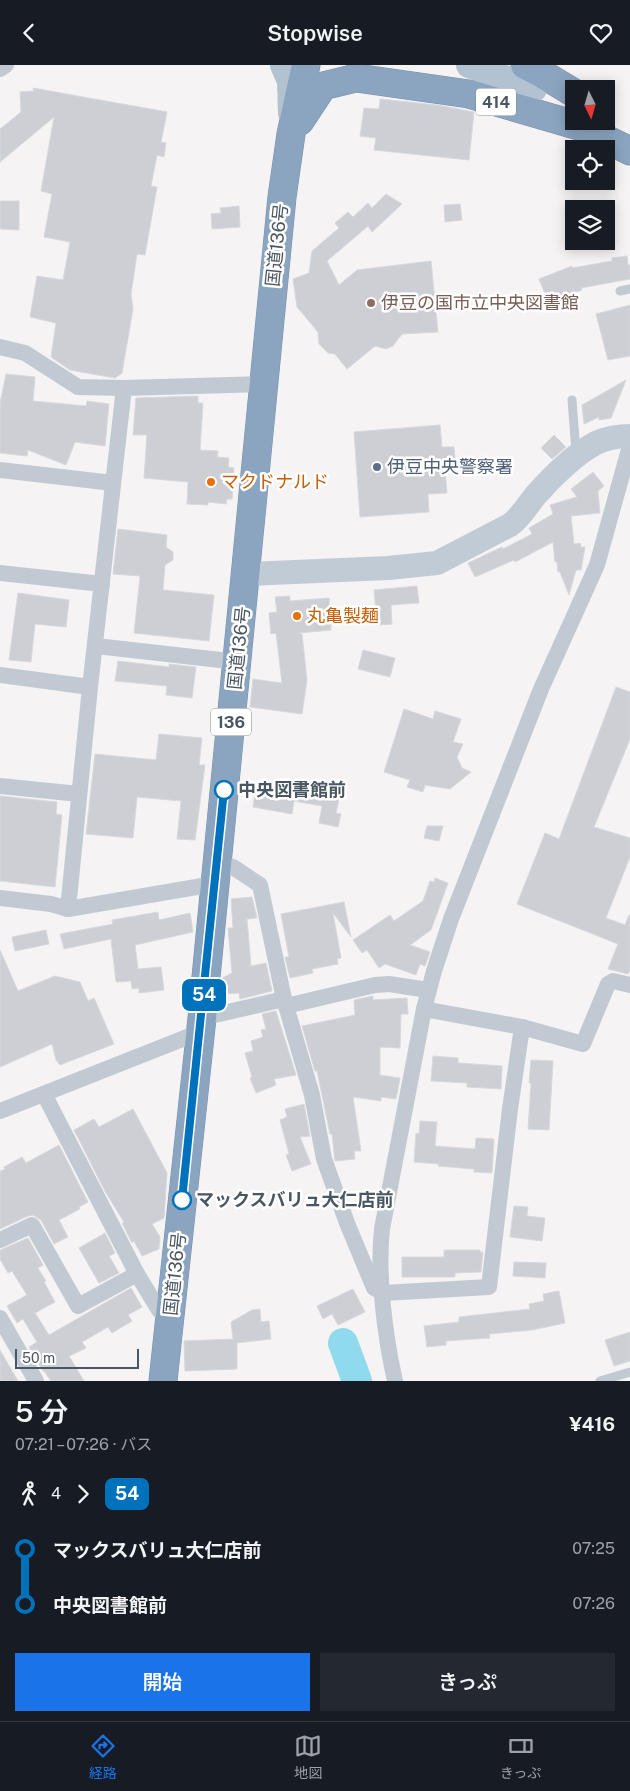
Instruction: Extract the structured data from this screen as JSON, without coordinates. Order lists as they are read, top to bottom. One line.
{"streets":{"highway":["414","国道136号","136"]},"places":["伊豆の国市立中央図書館","伊豆中央警察署","マクドナルド","丸亀製麺","中央図書館前","マックスバリュ大仁店前"],"lines":["bus line 54"],"scale_bar":"50 m","north":"bottom","page":{"header":"Stopwise","on_map":"54","scale":"50 m","heading":["5 分","07:21 – 07:26 · バス","¥416"],"legs":["4","54"],"list":[{"name":"マックスバリュ大仁店前","value":"07:25"},{"name":"中央図書館前","value":"07:26"}],"buttons":["開始","きっぷ"],"tabs":["経路","地図","きっぷ"]}}
